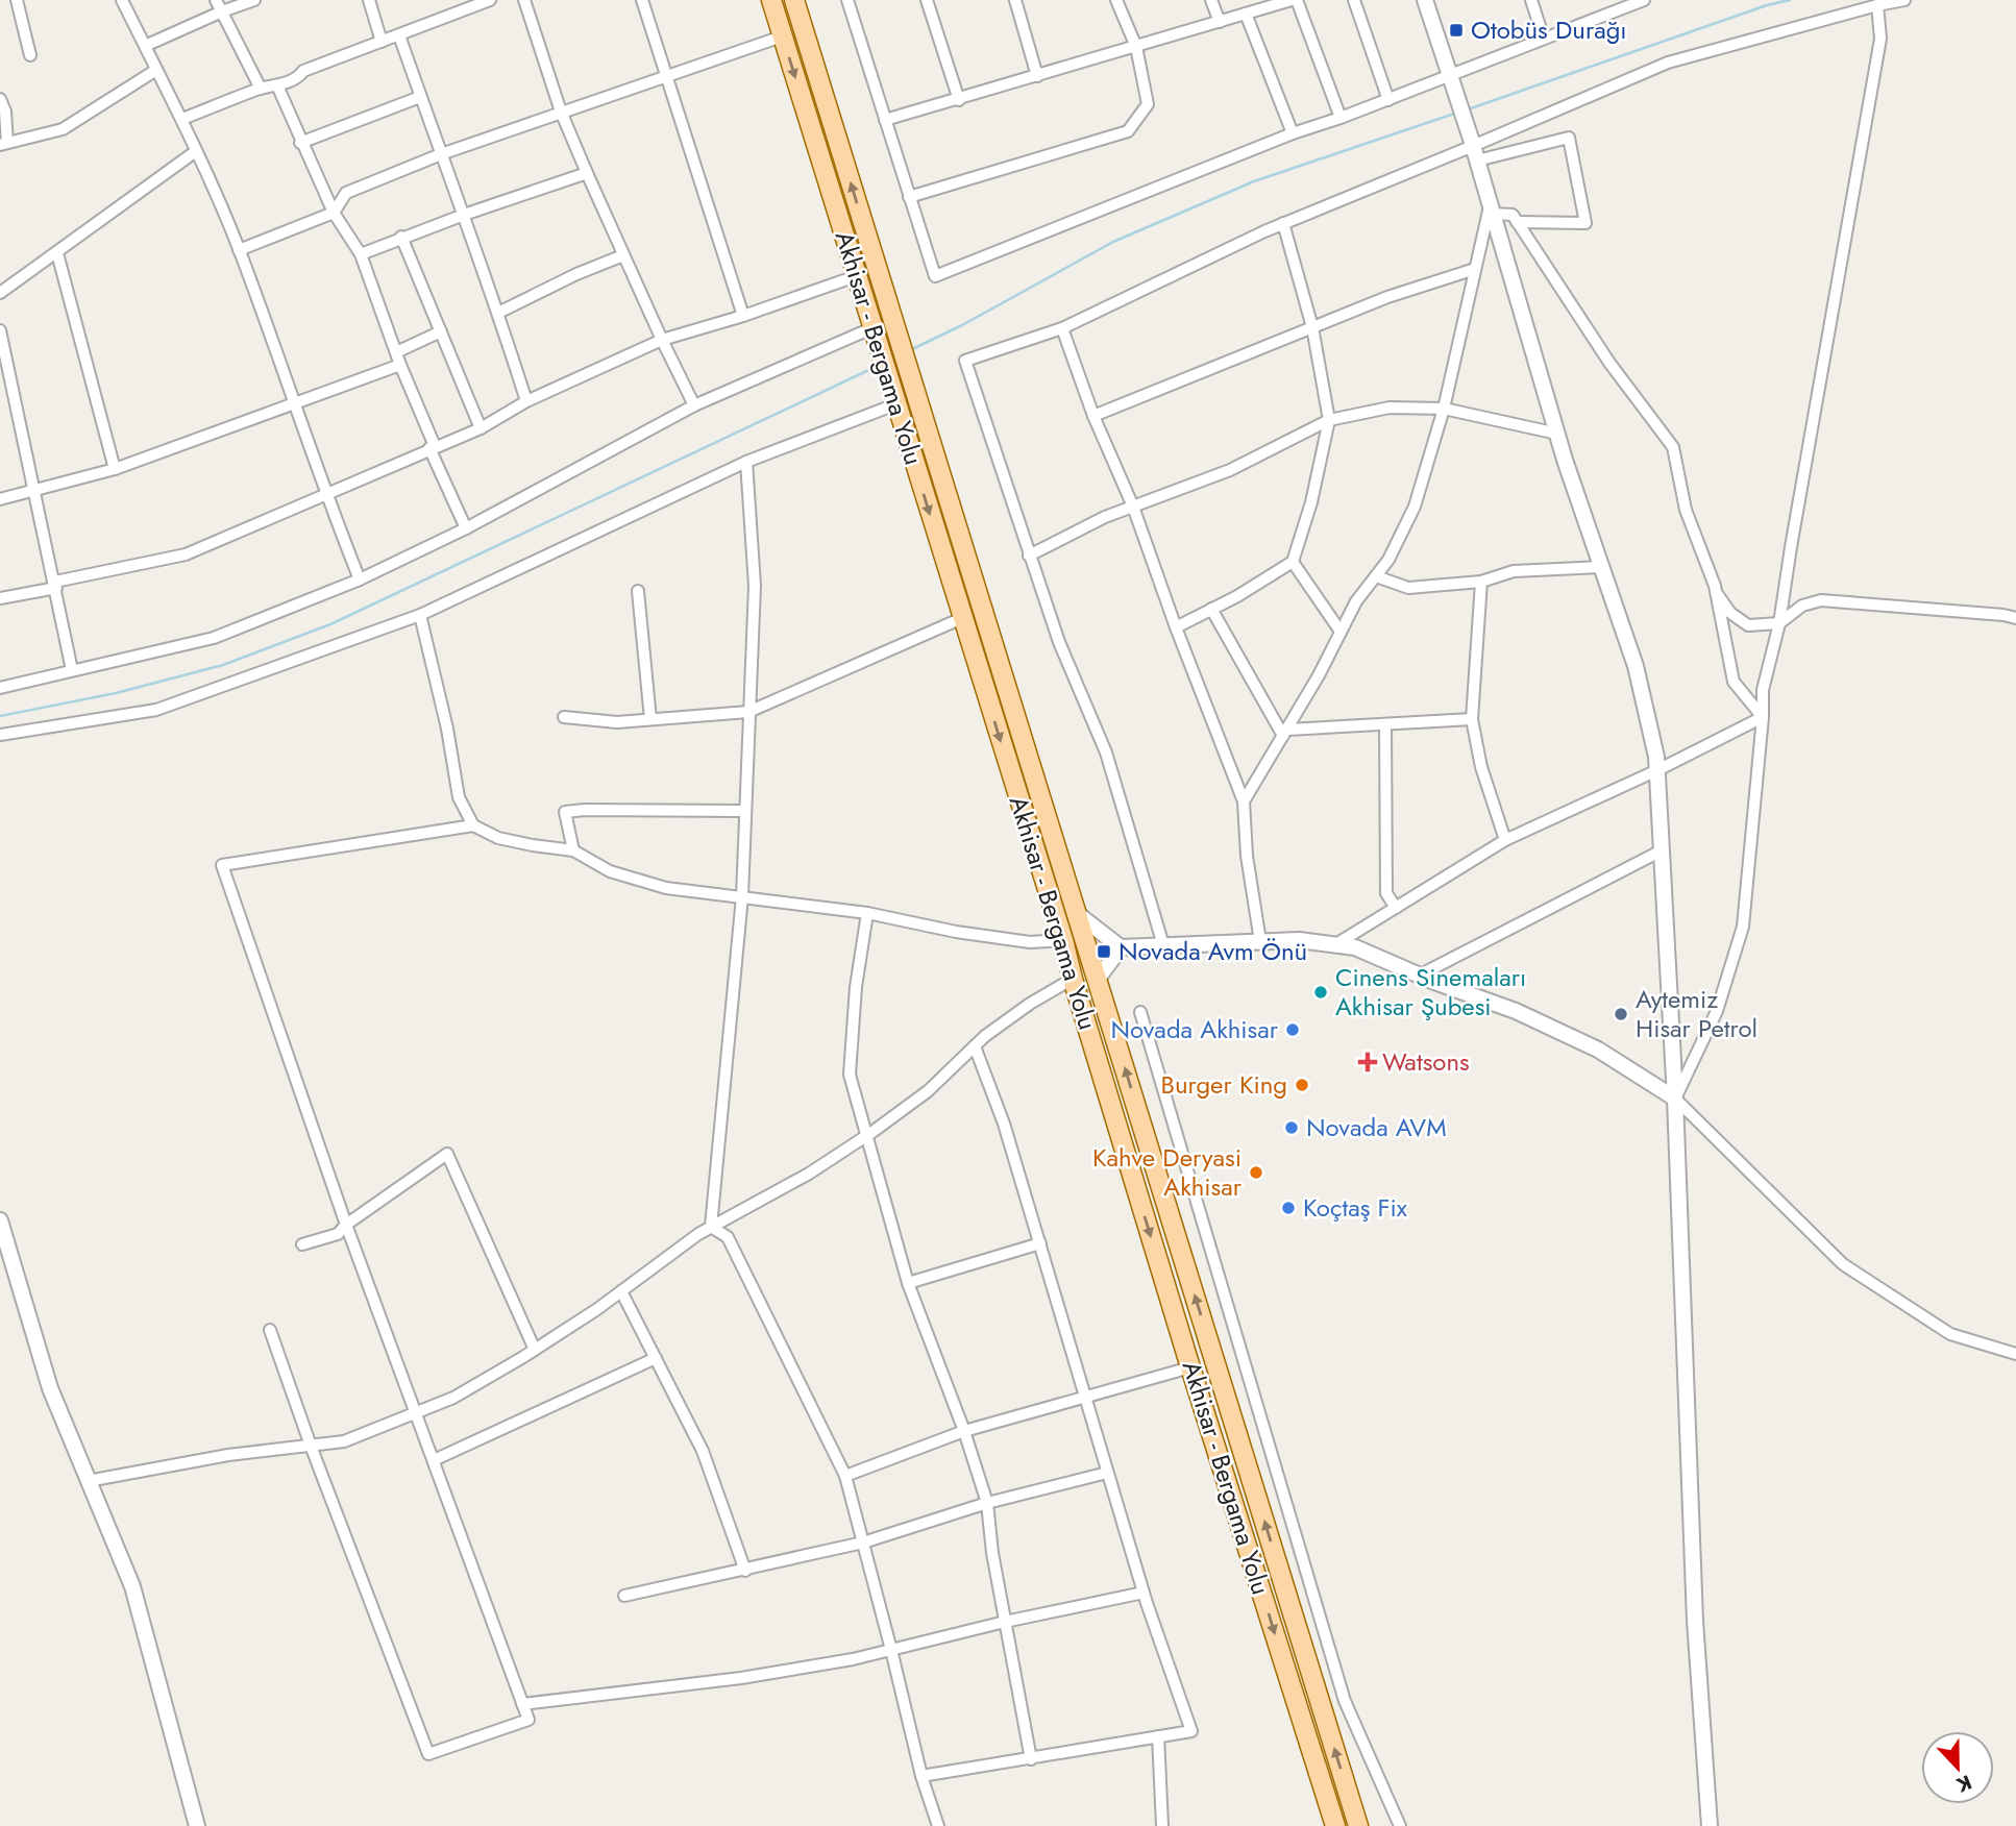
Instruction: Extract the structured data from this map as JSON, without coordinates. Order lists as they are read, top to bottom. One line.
{"streets":{"main road":["Akhisar - Bergama Yolu"]},"places":{"transit":["Otobüs Durağı","Novada Avm Önü"],"other":["Cinens Sinemaları Akhisar Şubesi","Aytemiz Hisar Petrol","Novada Akhisar","Burger King","Novada AVM","Kahve Deryasi Akhisar","Koçtaş Fix"],"health":["Watsons"]},"north":"bottom"}
